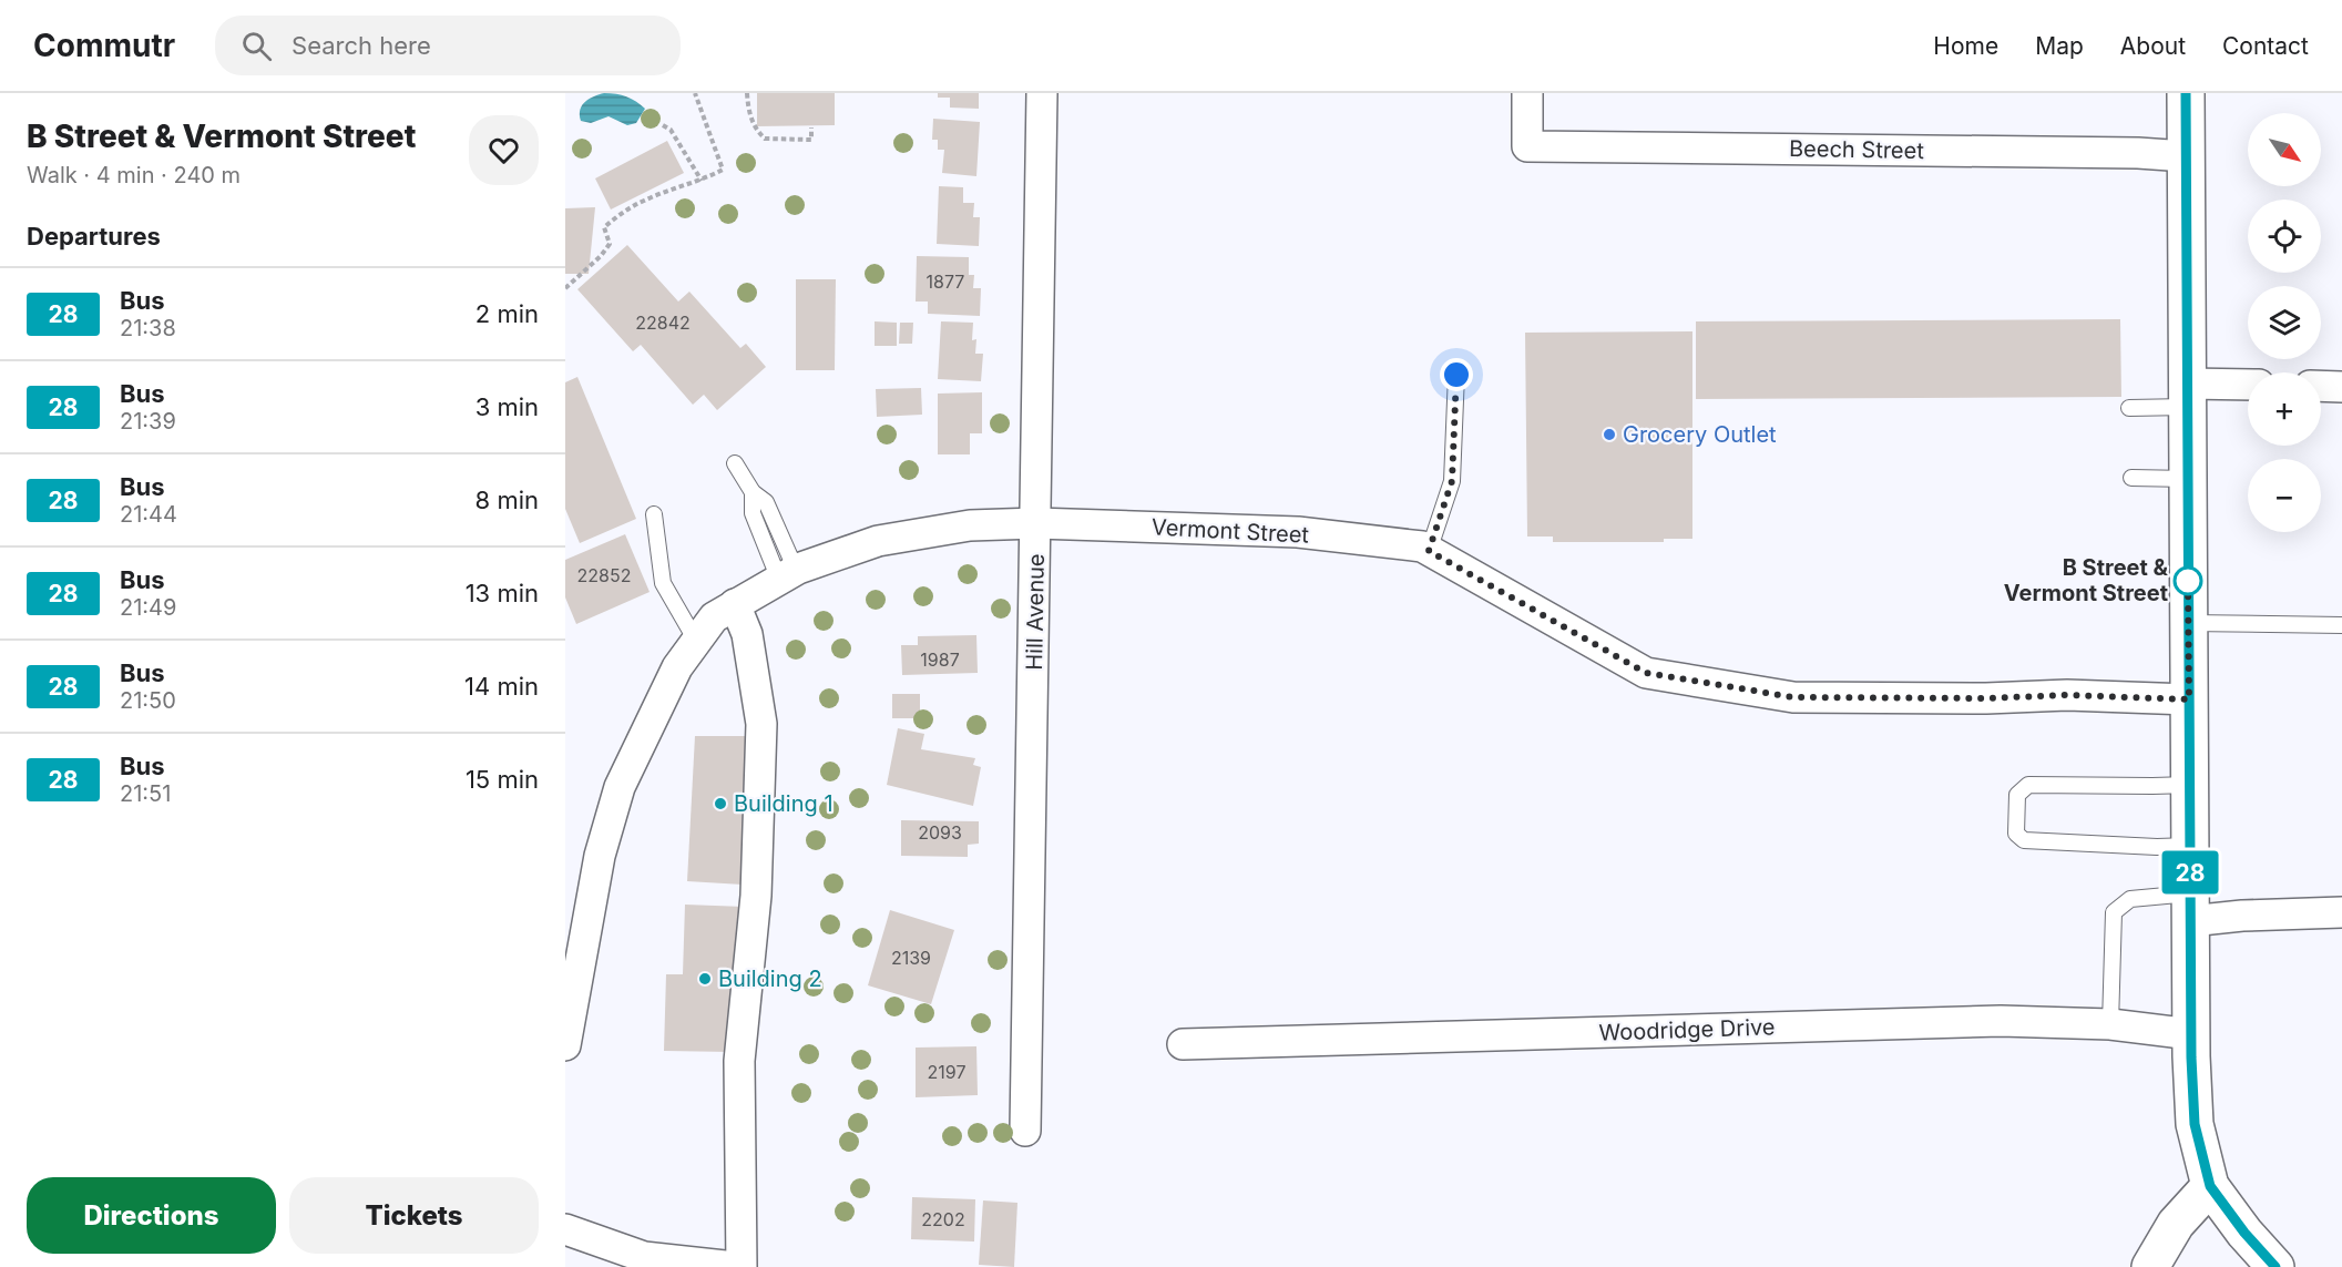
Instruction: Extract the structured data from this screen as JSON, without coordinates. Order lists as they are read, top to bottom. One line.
{"streets":{"street":["Beech Street","Vermont Street","Hill Avenue","Woodridge Drive"]},"crossings":[["Vermont Street","Hill Avenue"]],"places":["Grocery Outlet","B Street & Vermont Street","Building 1","Building 2"],"lines":["bus line 28"],"house_numbers":["1877","22842","22852","1987","2093","2139","2197","2202"],"north":"bottom right","page":{"header":"Commutr","search":"Search here","nav":["Home","Map","About","Contact"],"heading":[["B Street & Vermont Street","Walk · 4 min · 240 m"],"Departures"],"on_map":"28","map_buttons":["+","−"],"list":[{"mark":"28","name":"Bus","note":"21:38","value":"2 min"},{"mark":"28","name":"Bus","note":"21:39","value":"3 min"},{"mark":"28","name":"Bus","note":"21:44","value":"8 min"},{"mark":"28","name":"Bus","note":"21:49","value":"13 min"},{"mark":"28","name":"Bus","note":"21:50","value":"14 min"},{"mark":"28","name":"Bus","note":"21:51","value":"15 min"}],"buttons":["Directions","Tickets"]}}
